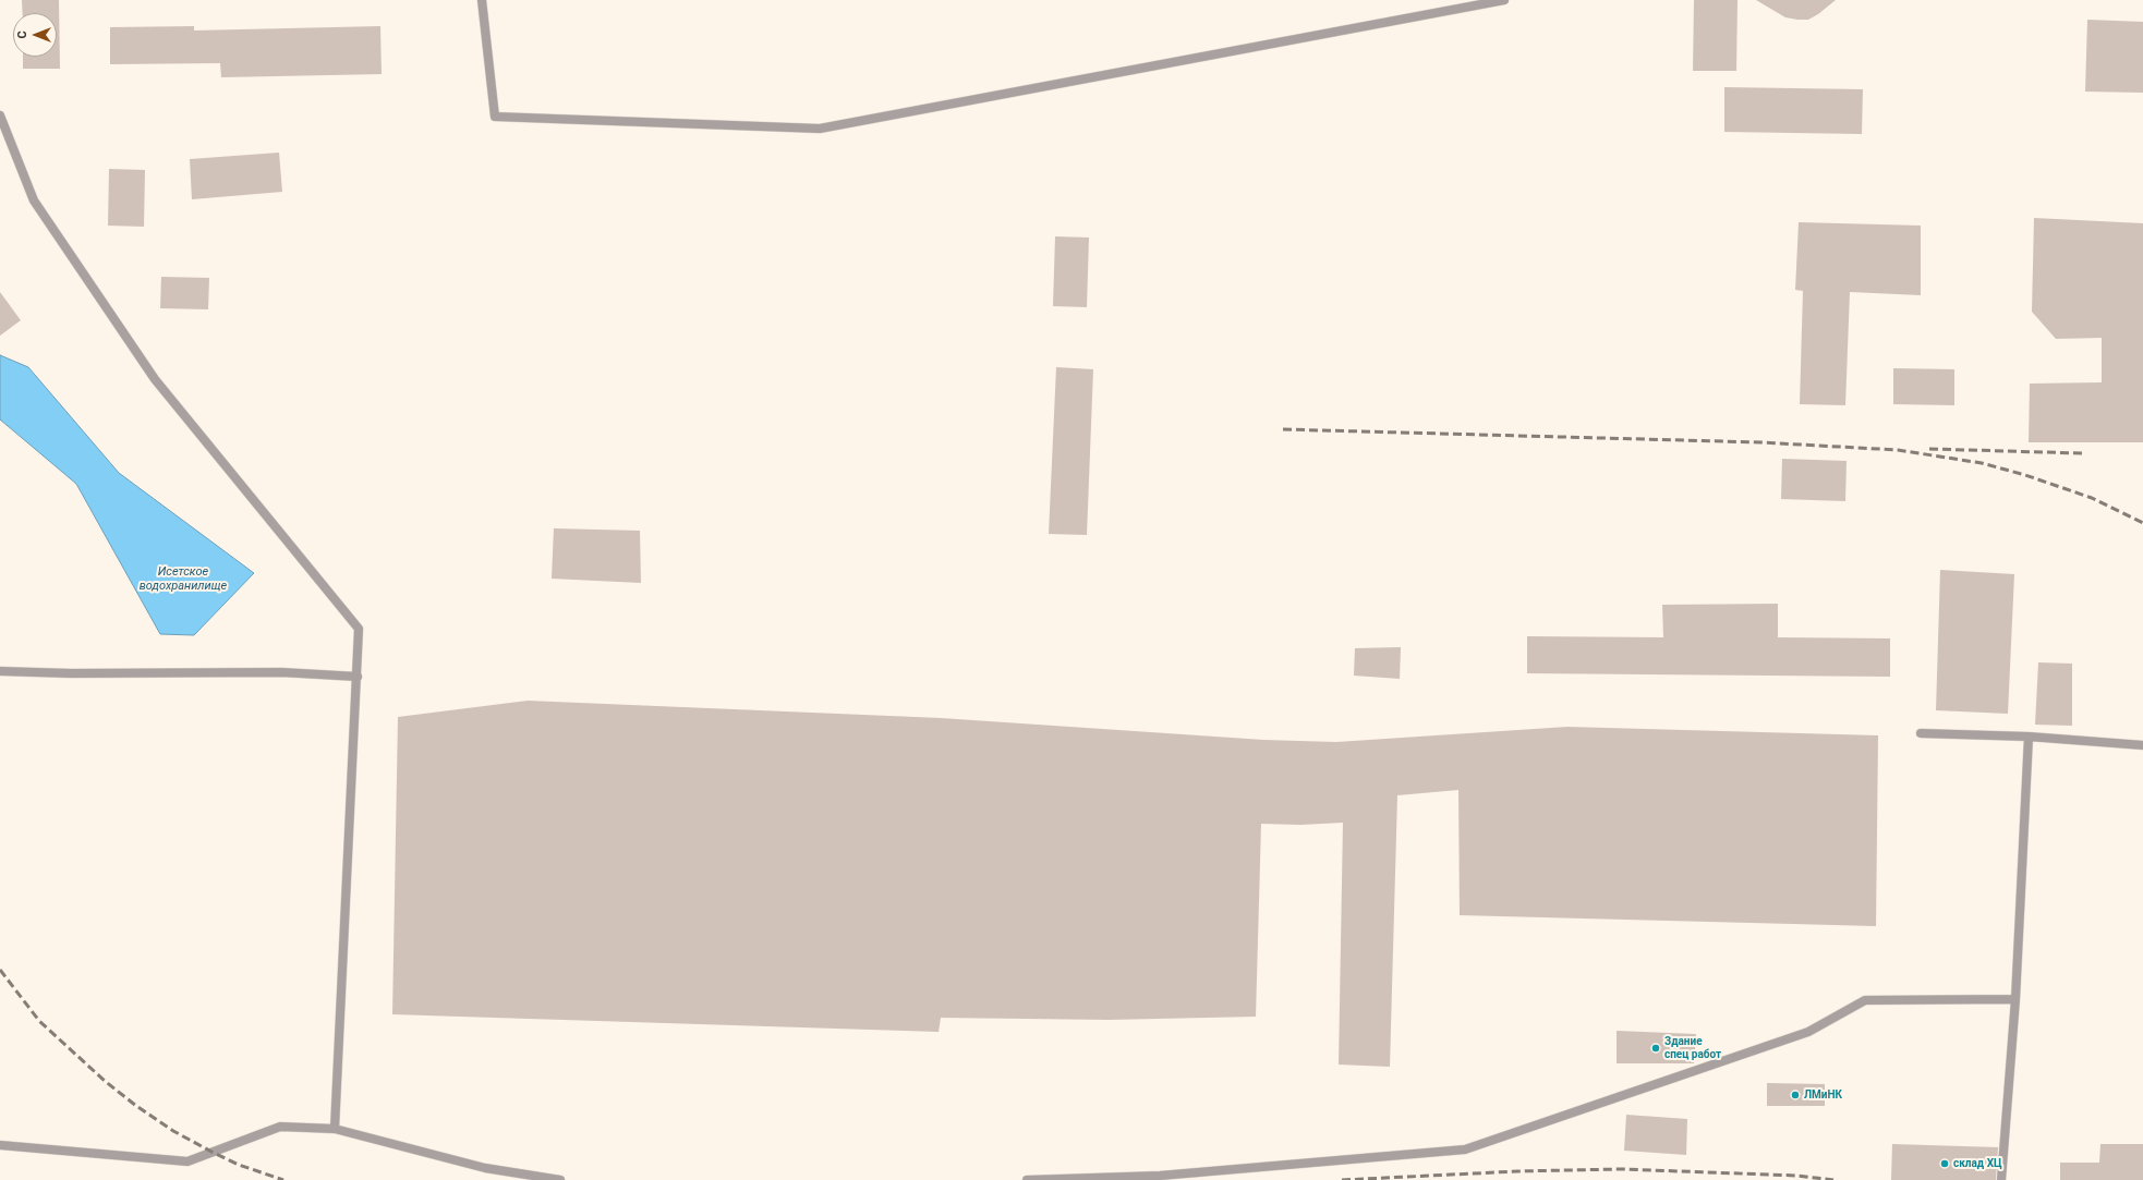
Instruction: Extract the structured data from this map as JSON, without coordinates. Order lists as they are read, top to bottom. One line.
{"water":["Исетское водохранилище"],"places":["Здание спец работ","ЛМиНК","склад ХЦ"],"north":"left"}
